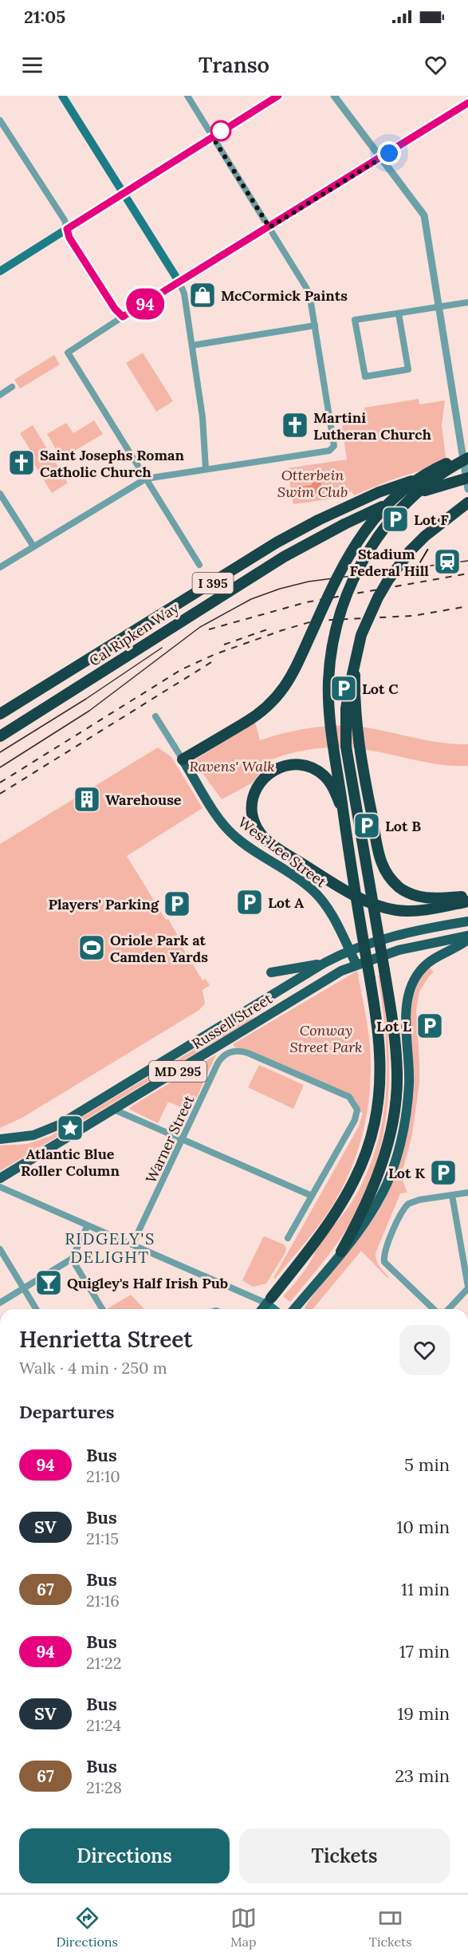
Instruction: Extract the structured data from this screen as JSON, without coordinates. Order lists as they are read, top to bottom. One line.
{"streets":{"highway":["I 395","Cal Ripken Way"],"main road":["West Lee Street","Russell Street","MD 295"],"street":["Warner Street"]},"crossings":[["West Lee Street","Russell Street"]],"districts":["RIDGELY'S DELIGHT"],"parks":["Otterbein Swim Club","Ravens' Walk","Conway Street Park"],"places":{"shop":["McCormick Paints"],"church":["Martini Lutheran Church","Saint Josephs Roman Catholic Church"],"parking":["Lot F","Lot C","Lot B","Lot A","Players' Parking","Lot L","Lot K"],"station":["Stadium / Federal Hill"],"building":["Warehouse"],"sports":["Oriole Park at Camden Yards"],"place":["Atlantic Blue Roller Column"],"bar":["Quigley's Half Irish Pub"]},"lines":["bus line 94"],"page":{"status":"21:05","header":"Transo","on_map":"94","heading":[["Henrietta Street","Walk · 4 min · 250 m"],"Departures"],"list":[{"mark":"94","name":"Bus","note":"21:10","value":"5 min"},{"mark":"SV","name":"Bus","note":"21:15","value":"10 min"},{"mark":"67","name":"Bus","note":"21:16","value":"11 min"},{"mark":"94","name":"Bus","note":"21:22","value":"17 min"},{"mark":"SV","name":"Bus","note":"21:24","value":"19 min"},{"mark":"67","name":"Bus","note":"21:28","value":"23 min"}],"buttons":["Directions","Tickets"],"tabs":["Directions","Map","Tickets"]}}
